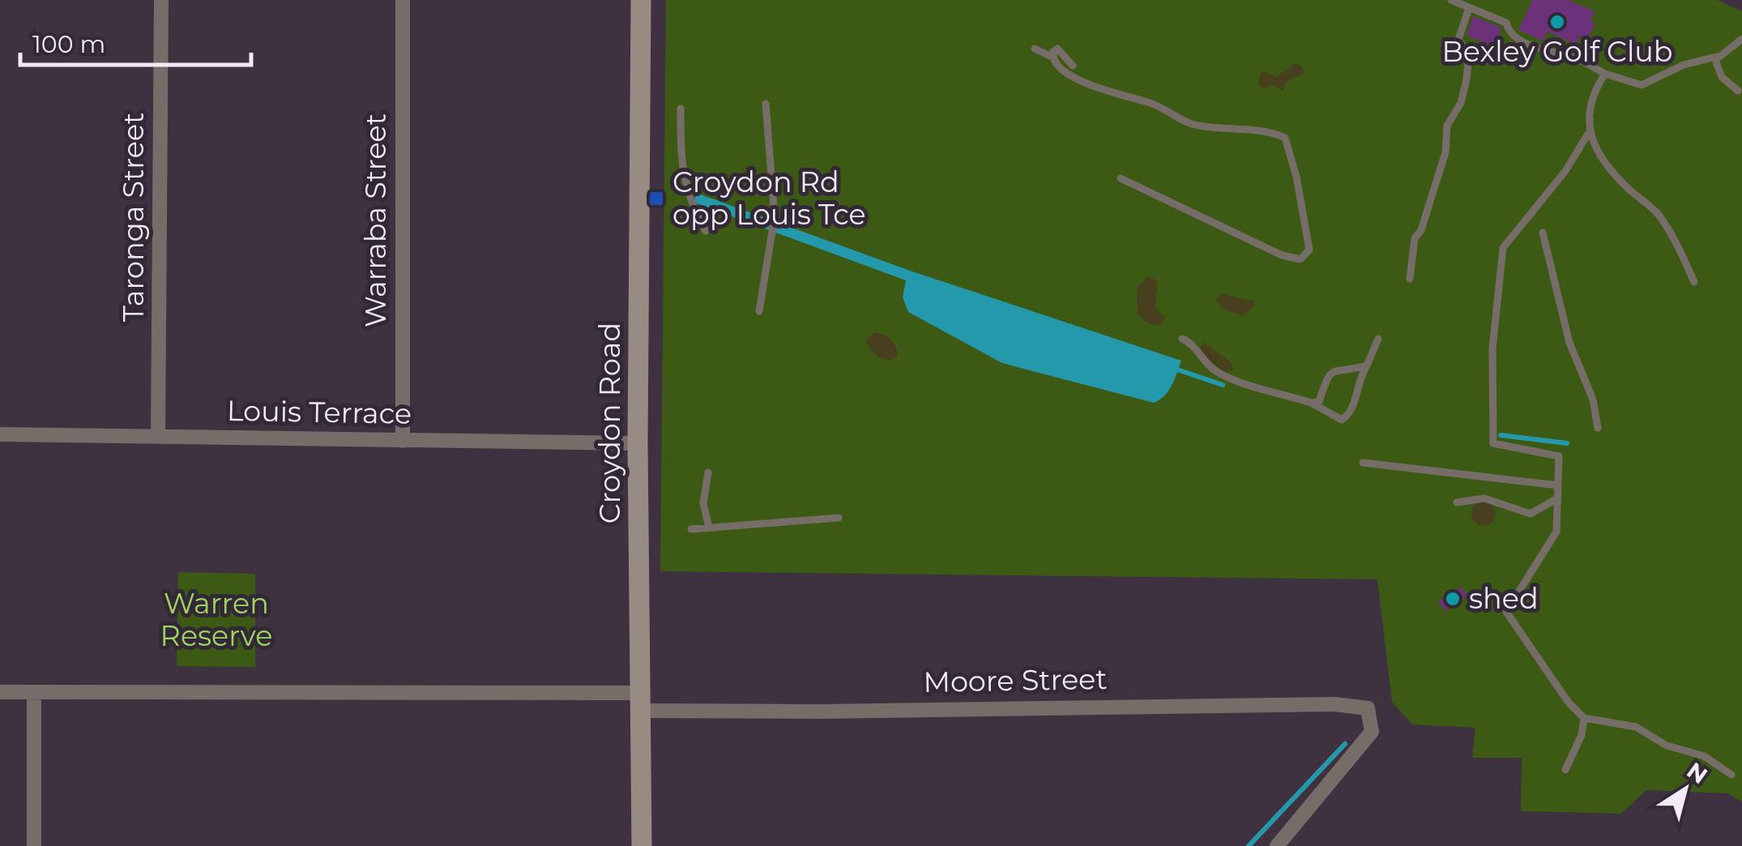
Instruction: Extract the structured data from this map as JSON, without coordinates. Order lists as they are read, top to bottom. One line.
{"streets":{"main road":["Croydon Road"],"street":["Taronga Street","Warraba Street","Louis Terrace","Moore Street"]},"crossings":[["Taronga Street","Louis Terrace"],["Warraba Street","Louis Terrace"],["Louis Terrace","Croydon Road"],["Croydon Road","Moore Street"]],"parks":["Warren Reserve"],"places":{"other":["Bexley Golf Club","shed"],"transit":["Croydon Rd opp Louis Tce"]},"scale_bar":"100 m","north":"top right"}
